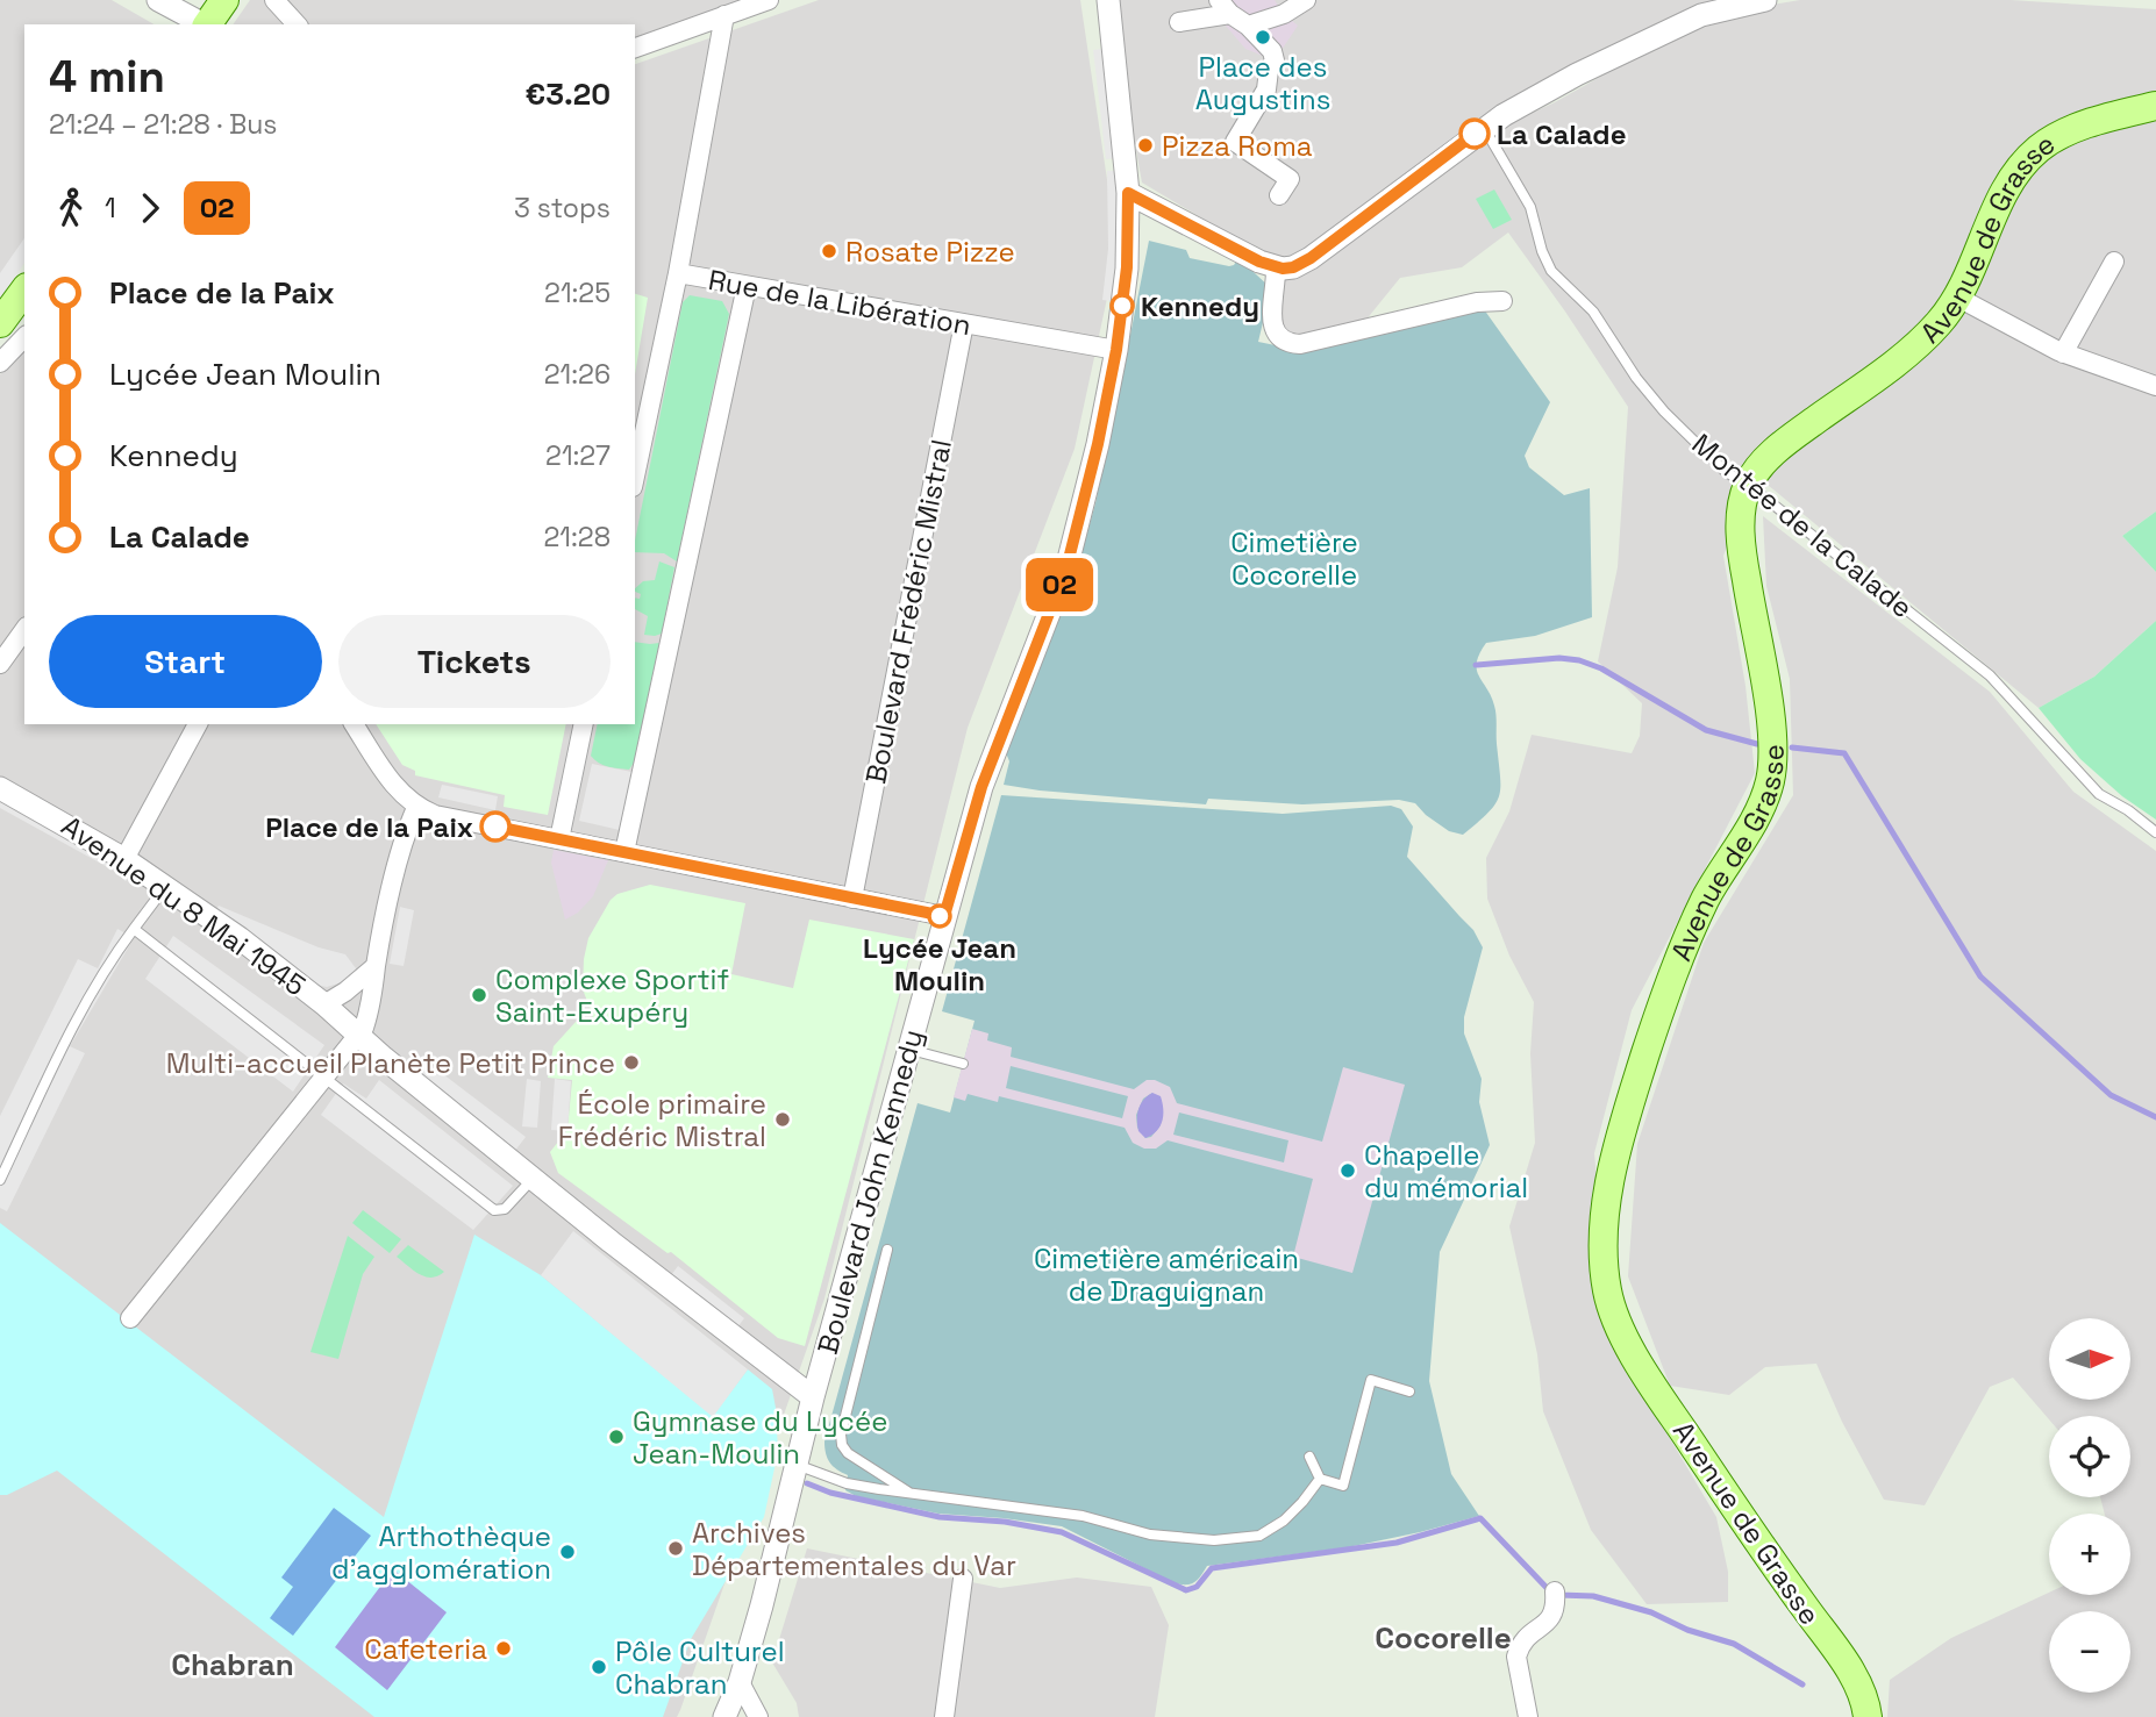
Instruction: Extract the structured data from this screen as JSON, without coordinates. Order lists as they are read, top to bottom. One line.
{"streets":{"main road":["Avenue de Grasse"],"street":["Rue de la Libération","Boulevard Frédéric Mistral","Avenue du 8 Mai 1945","Boulevard John Kennedy"],"lane":["Montée de la Calade"]},"crossings":[["Avenue de Grasse","Montée de la Calade"],["Rue de la Libération","Boulevard Frédéric Mistral"],["Rue de la Libération","Boulevard John Kennedy"],["Avenue du 8 Mai 1945","Boulevard John Kennedy"]],"districts":["Cocorelle","Chabran"],"parks":["Cimetière Cocorelle","Cimetière américain de Draguignan"],"places":["Place des Augustins","La Calade","Pizza Roma","Rosate Pizze","Kennedy","Place de la Paix","Lycée Jean Moulin","Complexe Sportif Saint-Exupéry","Multi-accueil Planète Petit Prince","École primaire Frédéric Mistral","Chapelle du mémorial","Gymnase du Lycée Jean-Moulin","Archives Départementales du Var","Arthothèque d'agglomération","Cafeteria","Pôle Culturel Chabran"],"lines":["bus line 02"],"north":"right","page":{"on_map":"02","heading":["4 min","21:24 – 21:28 · Bus","€3.20"],"legs":["1","02","3 stops"],"list":[{"name":"Place de la Paix","value":"21:25"},{"name":"Lycée Jean Moulin","value":"21:26"},{"name":"Kennedy","value":"21:27"},{"name":"La Calade","value":"21:28"}],"buttons":["Start","Tickets"],"map_buttons":["+","−"]}}
